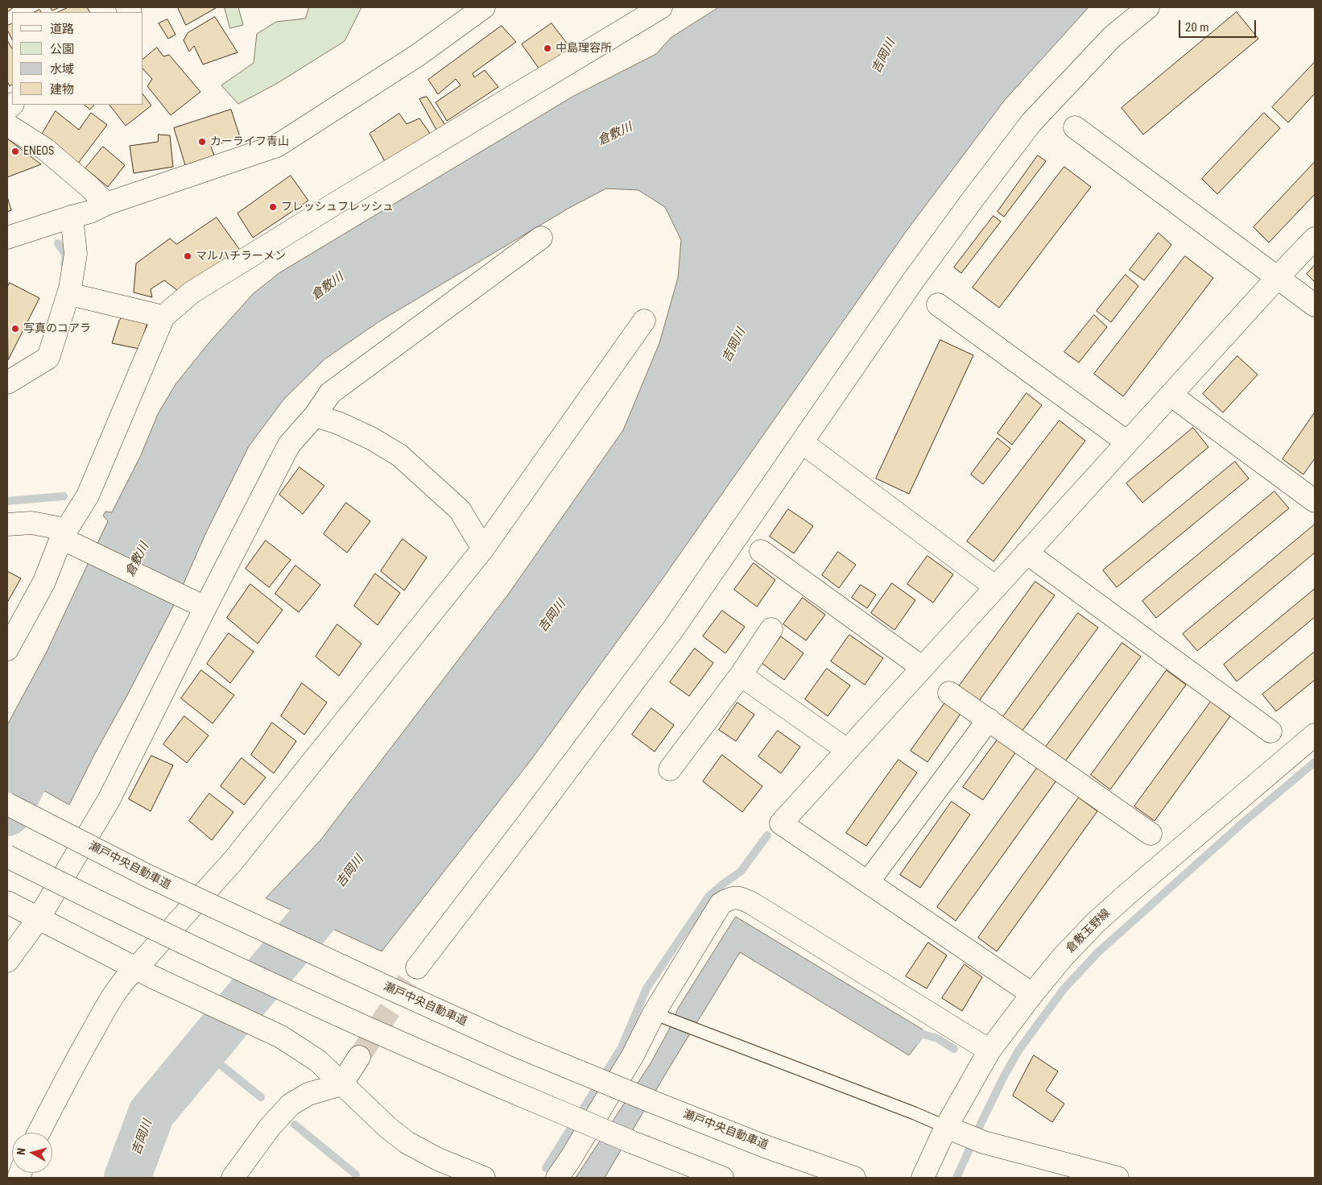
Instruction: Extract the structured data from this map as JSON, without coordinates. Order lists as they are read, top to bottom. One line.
{"streets":{"main road":["瀬戸中央自動車道","倉敷玉野線"]},"water":["吉岡川","倉敷川"],"places":["中島理容所","カーライフ青山","ENEOS","フレッシュフレッシュ","マルハチラーメン","写真のコアラ"],"legend":["道路","公園","水域","建物"],"scale_bar":"20 m","north":"left"}
